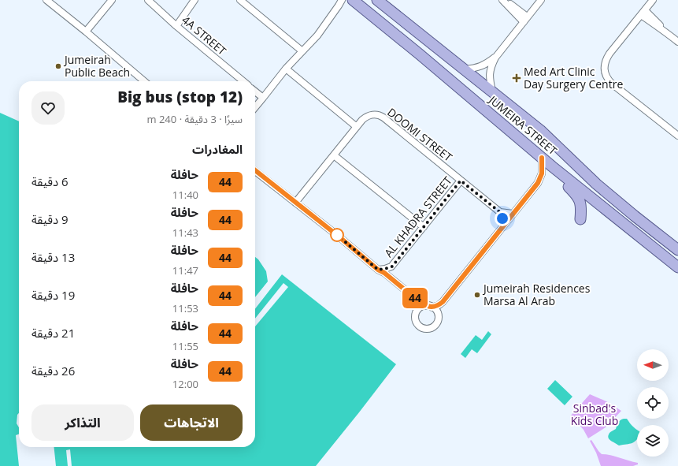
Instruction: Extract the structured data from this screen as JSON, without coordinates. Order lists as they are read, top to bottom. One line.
{"streets":{"main road":["JUMEIRA STREET"],"street":["4A STREET","DOOMI STREET","AL KHADRA STREET"]},"crossings":[["DOOMI STREET","AL KHADRA STREET"]],"parks":["Sinbad's Kids Club"],"places":{"other":["Jumeirah Public Beach","Jumeirah Residences Marsa Al Arab"],"health":["Med Art Clinic Day Surgery Centre"]},"lines":["bus line 44"],"north":"left","page":{"on_map":"44","heading":[["Big bus (stop 12)","سيرًا · 3 دقيقة · 240 m"],"المغادرات"],"list":[{"mark":"44","name":"حافلة","note":"11:40","value":"6 دقيقة"},{"mark":"44","name":"حافلة","note":"11:43","value":"9 دقيقة"},{"mark":"44","name":"حافلة","note":"11:47","value":"13 دقيقة"},{"mark":"44","name":"حافلة","note":"11:53","value":"19 دقيقة"},{"mark":"44","name":"حافلة","note":"11:55","value":"21 دقيقة"},{"mark":"44","name":"حافلة","note":"12:00","value":"26 دقيقة"}],"buttons":["الاتجاهات","التذاكر"]}}
